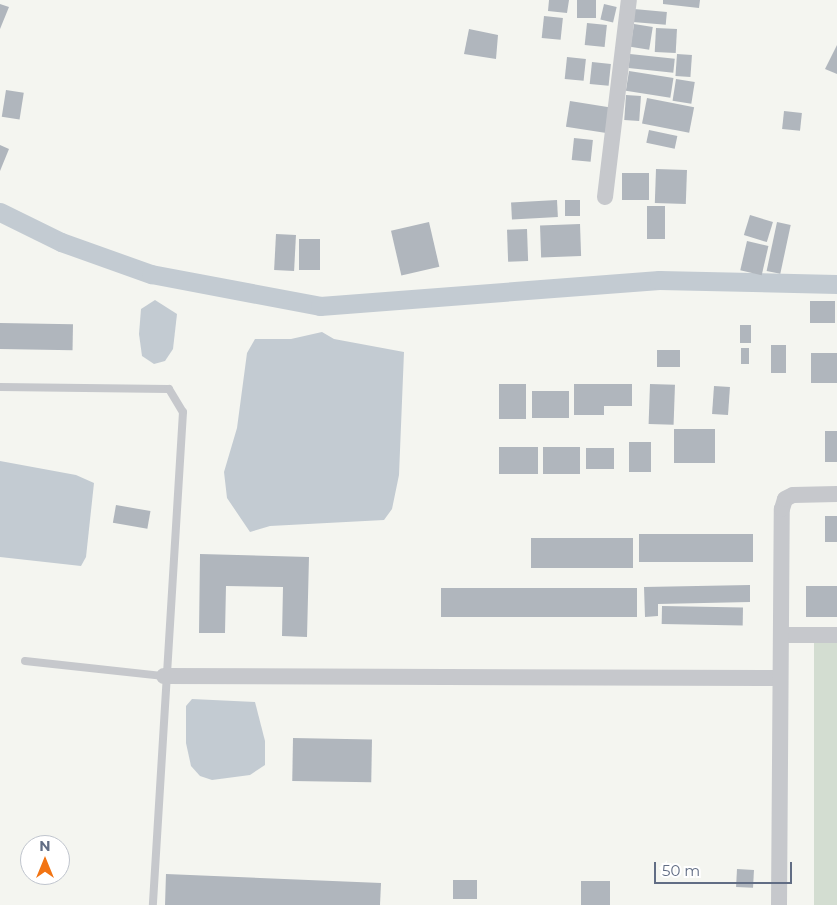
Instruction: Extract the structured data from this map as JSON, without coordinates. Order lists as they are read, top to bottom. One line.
{"scale_bar":"50 m","north":"top"}
